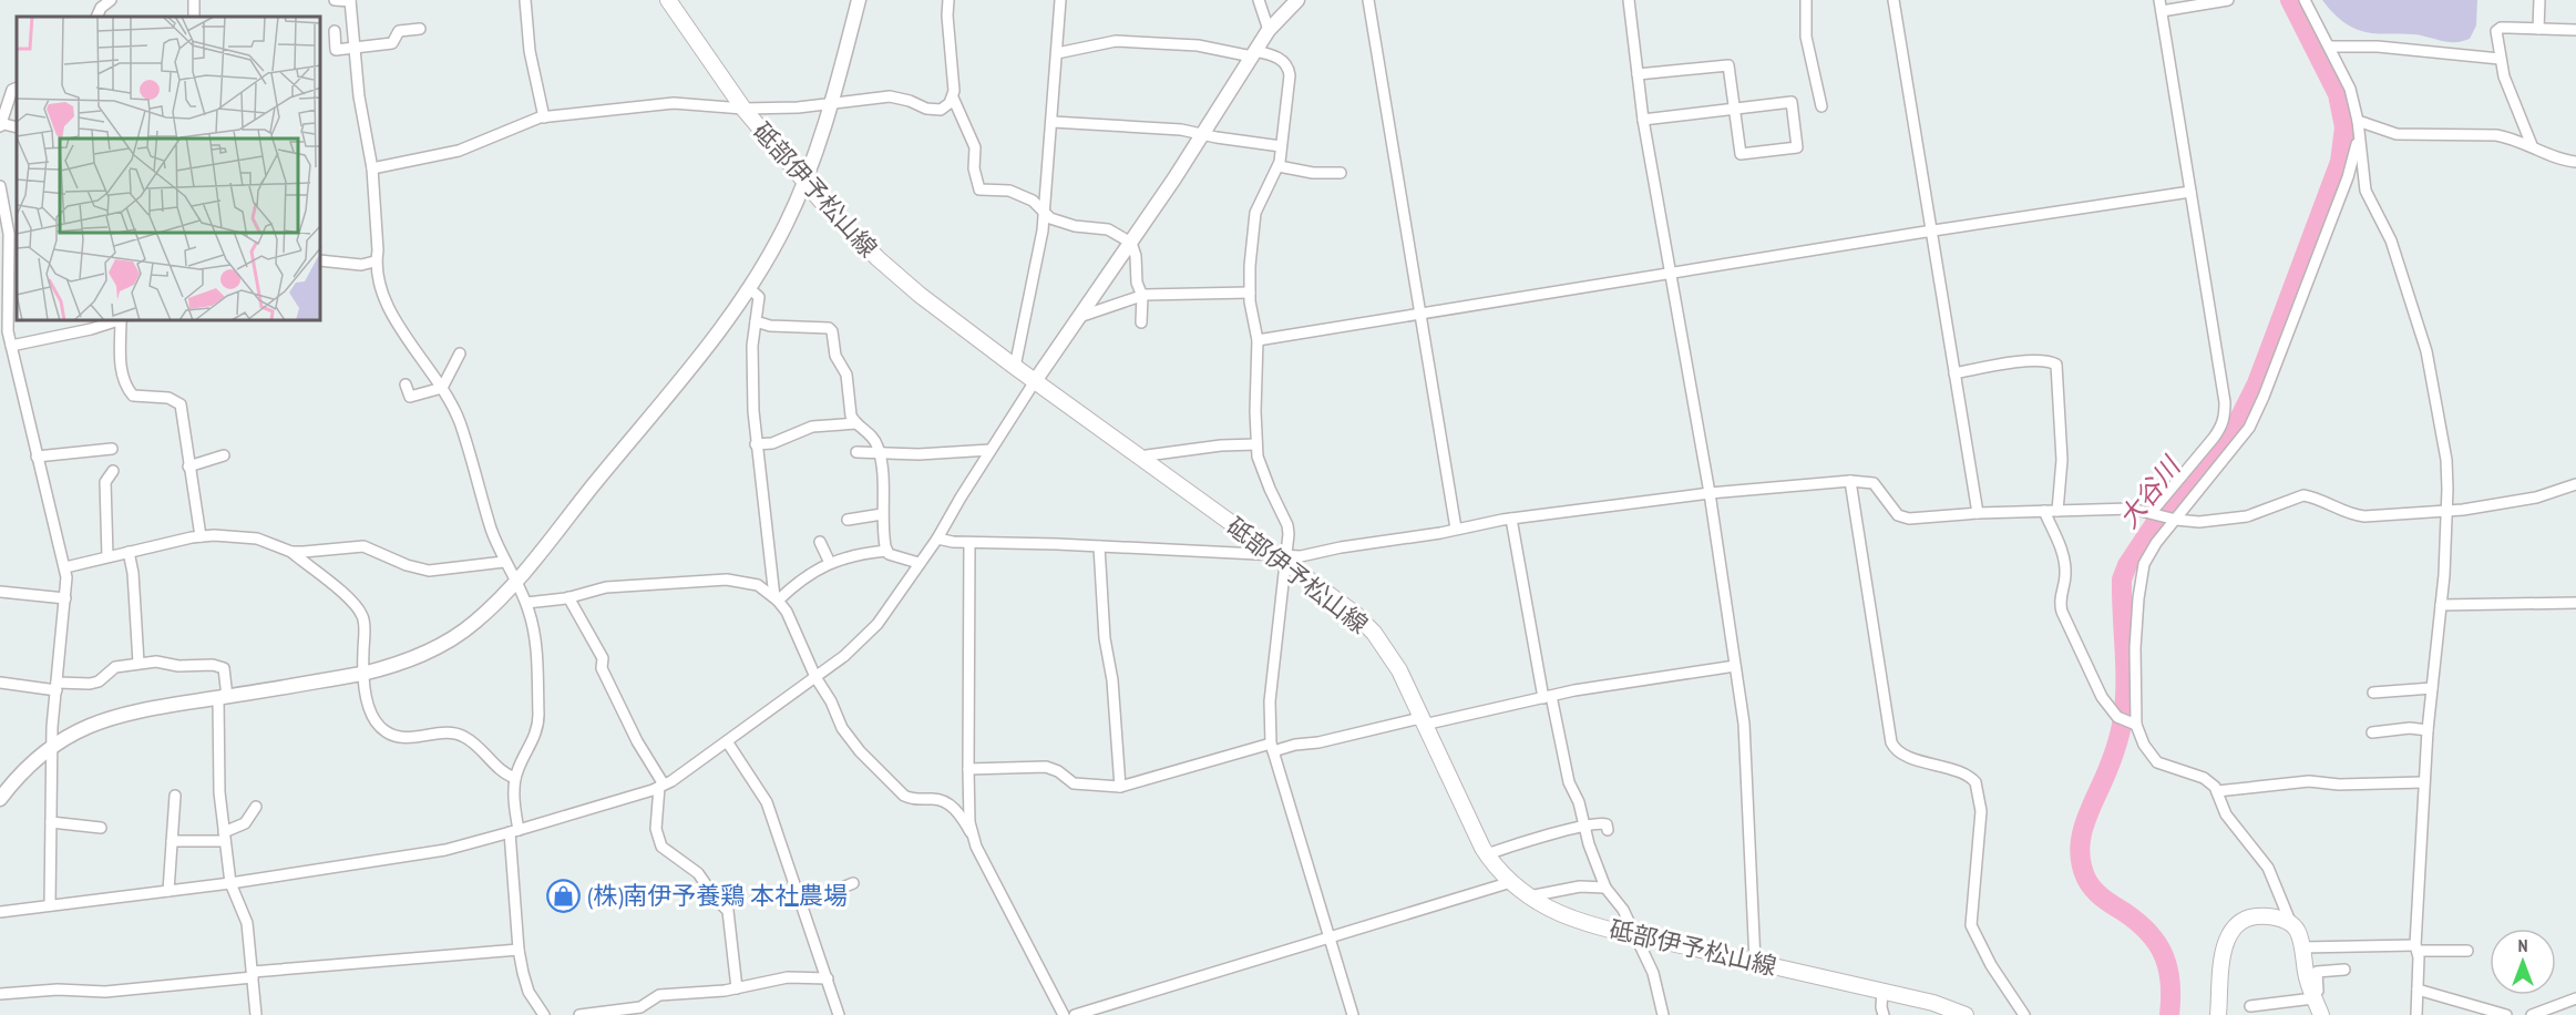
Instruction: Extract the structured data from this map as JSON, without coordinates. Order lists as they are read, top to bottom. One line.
{"streets":{"main road":["砥部伊予松山線"]},"water":["大谷川"],"places":{"shop":["(株)南伊予養鶏 本社農場"]},"north":"top"}
